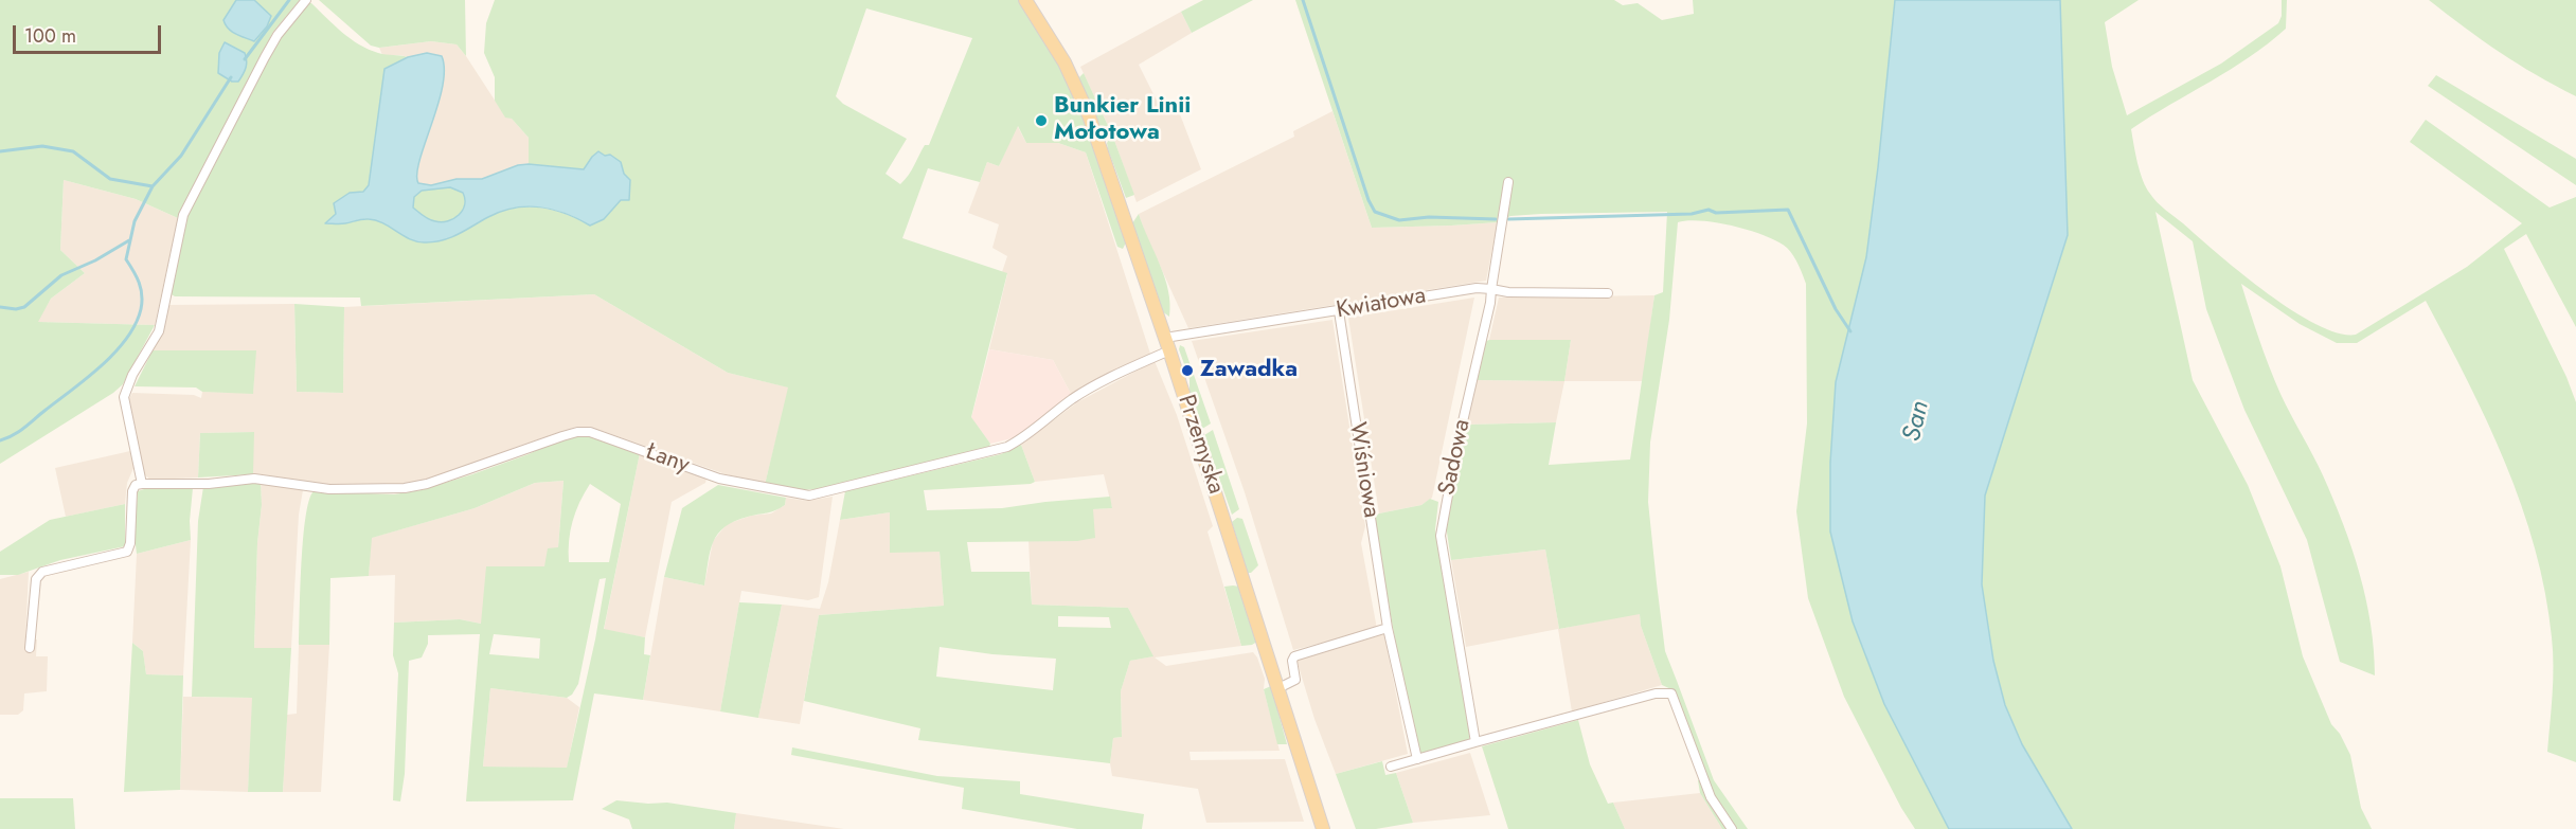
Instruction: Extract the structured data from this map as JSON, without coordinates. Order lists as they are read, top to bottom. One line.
{"streets":{"main road":["Przemyska"],"street":["Kwiatowa","Sadowa","Łany","Wiśniowa"]},"crossings":[["Kwiatowa","Przemyska"],["Kwiatowa","Sadowa"],["Kwiatowa","Łany"],["Kwiatowa","Wiśniowa"],["Przemyska","Łany"]],"water":["San"],"places":["Bunkier Linii Mołotowa","Zawadka"],"scale_bar":"100 m"}
